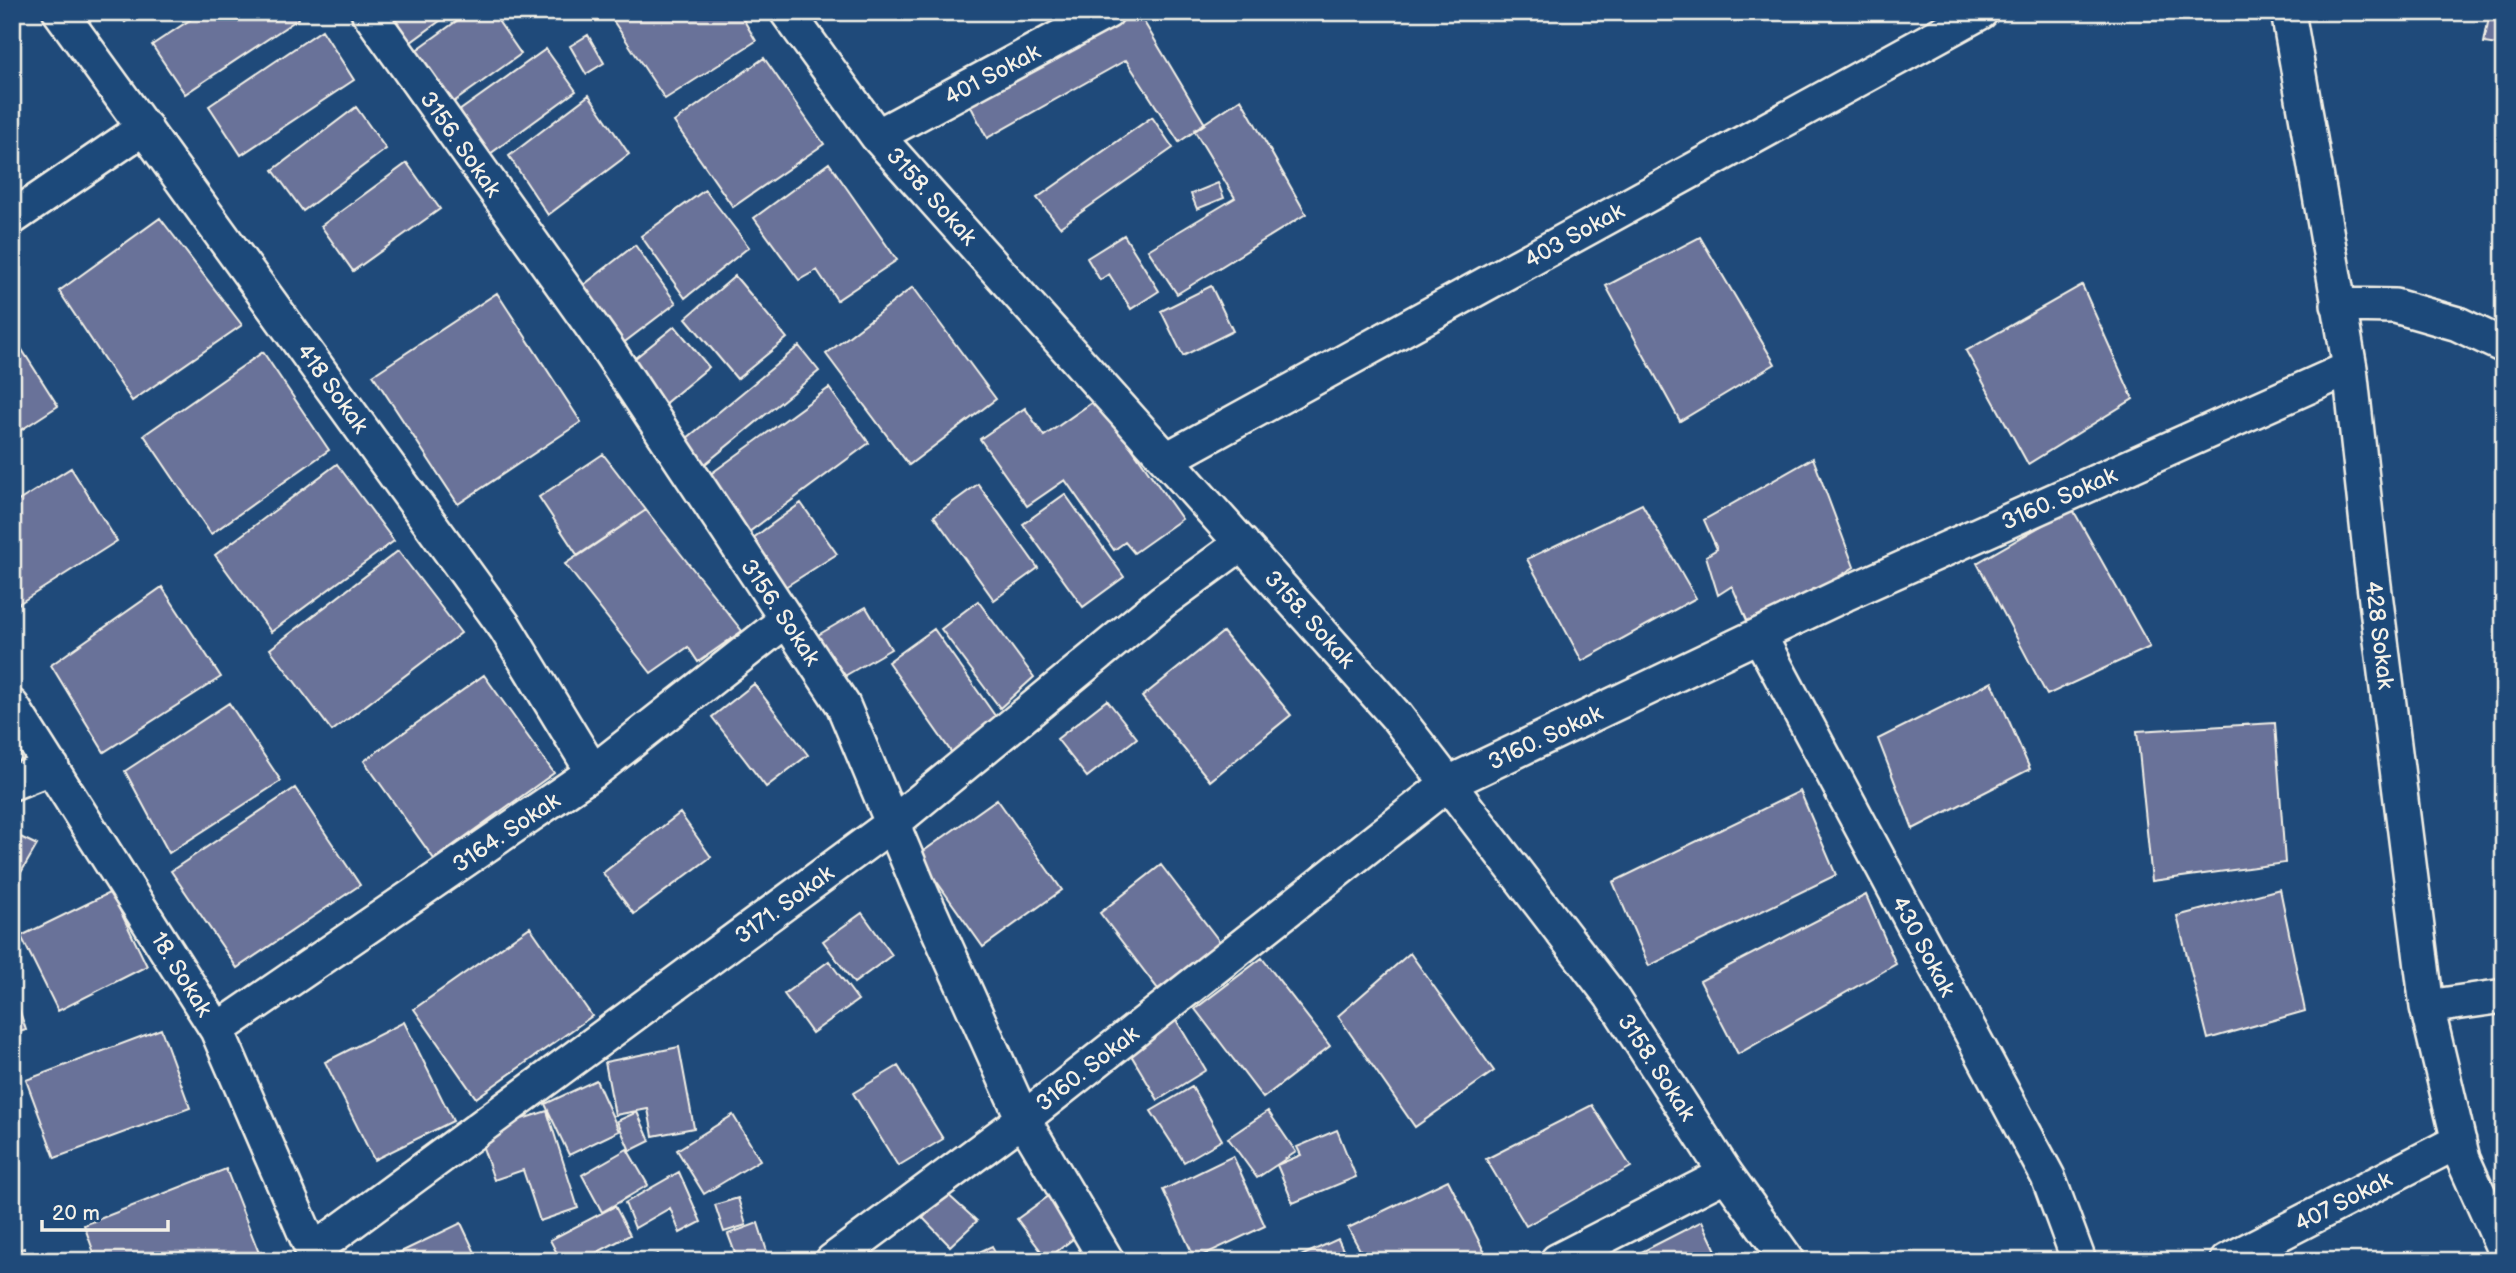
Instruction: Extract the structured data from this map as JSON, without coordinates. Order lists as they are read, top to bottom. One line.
{"streets":{"street":["401 Sokak","3156. Sokak","3158. Sokak","403 Sokak","418 Sokak","3160. Sokak","428 Sokak","3164. Sokak","3171. Sokak","430 Sokak","18. Sokak","407 Sokak"]},"crossings":[["401 Sokak","3158. Sokak"],["3156. Sokak","3160. Sokak"],["3156. Sokak","3164. Sokak"],["3156. Sokak","3171. Sokak"],["3158. Sokak","403 Sokak"],["3158. Sokak","3160. Sokak"],["3158. Sokak","3171. Sokak"],["418 Sokak","3164. Sokak"],["3160. Sokak","428 Sokak"],["3160. Sokak","430 Sokak"],["428 Sokak","407 Sokak"],["3164. Sokak","18. Sokak"],["3171. Sokak","18. Sokak"]],"scale_bar":"20 m"}
